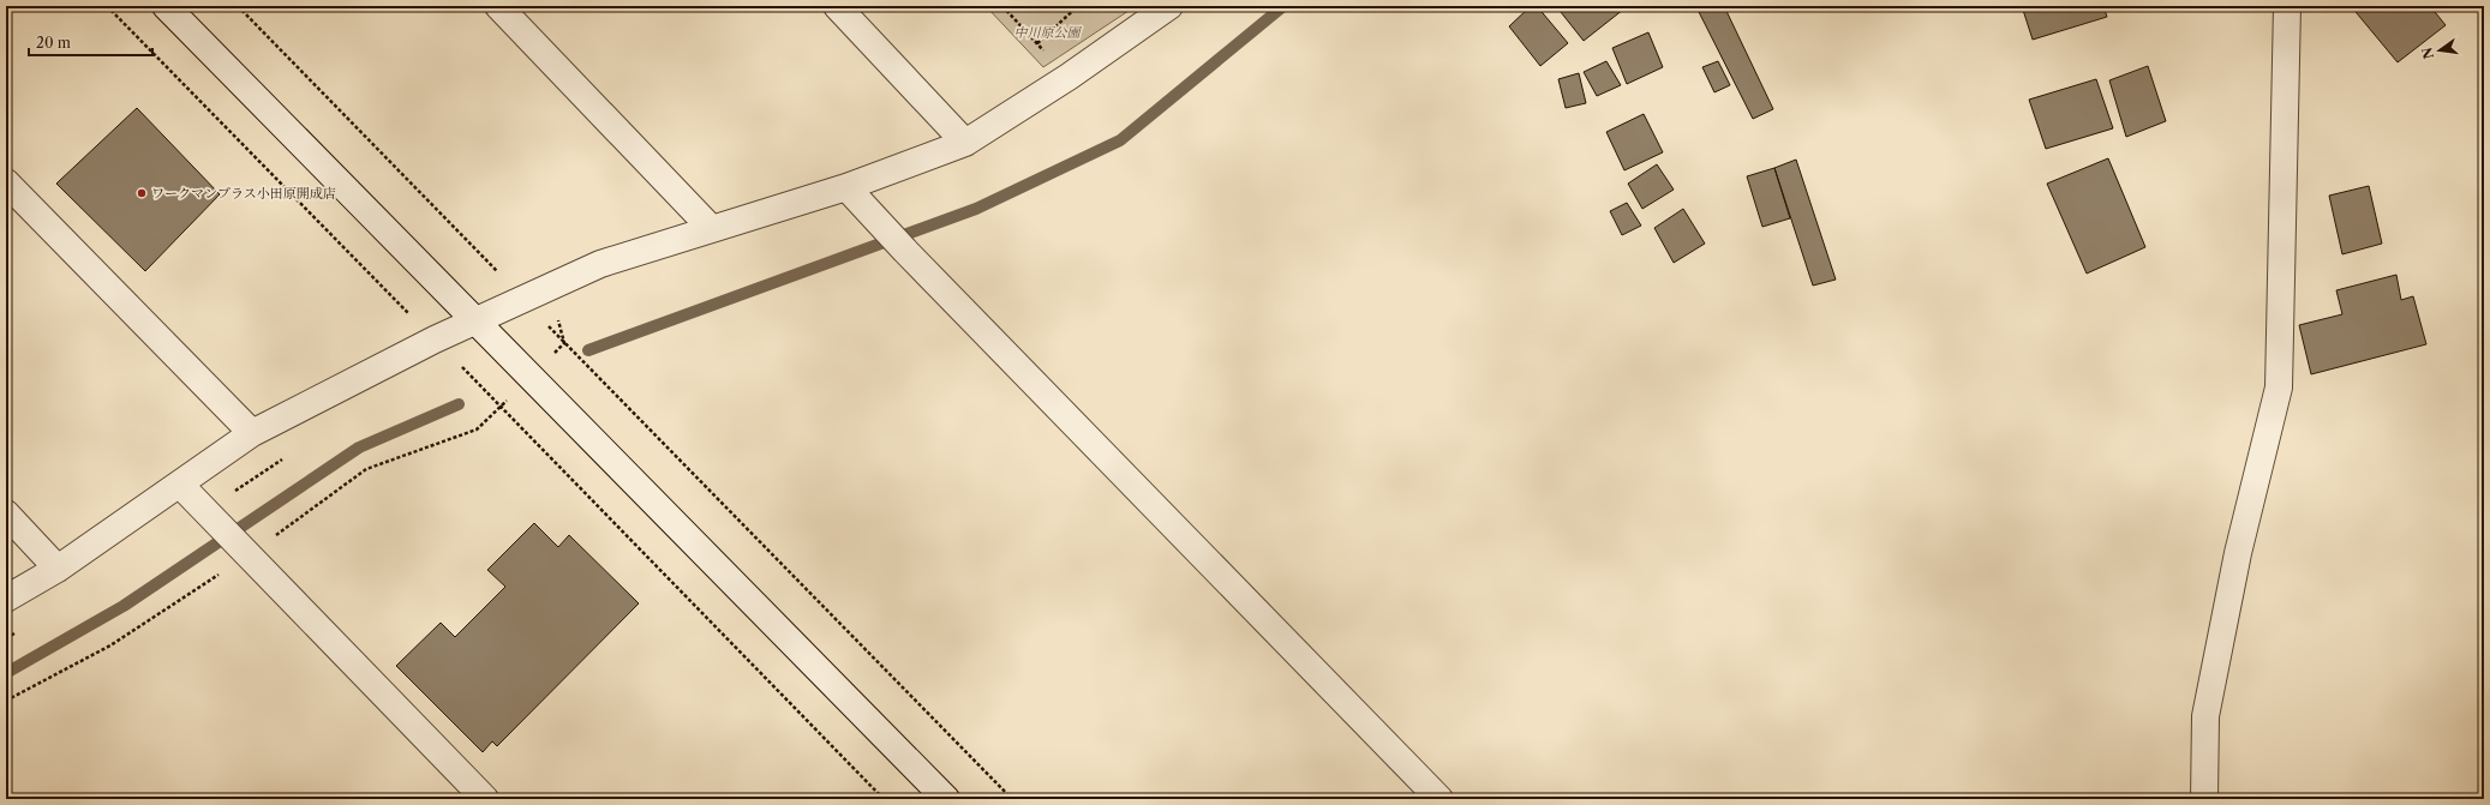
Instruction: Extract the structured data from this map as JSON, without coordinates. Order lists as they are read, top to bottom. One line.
{"parks":["中川原公園"],"places":["ワークマンプラス小田原開成店"],"scale_bar":"20 m","north":"left"}
